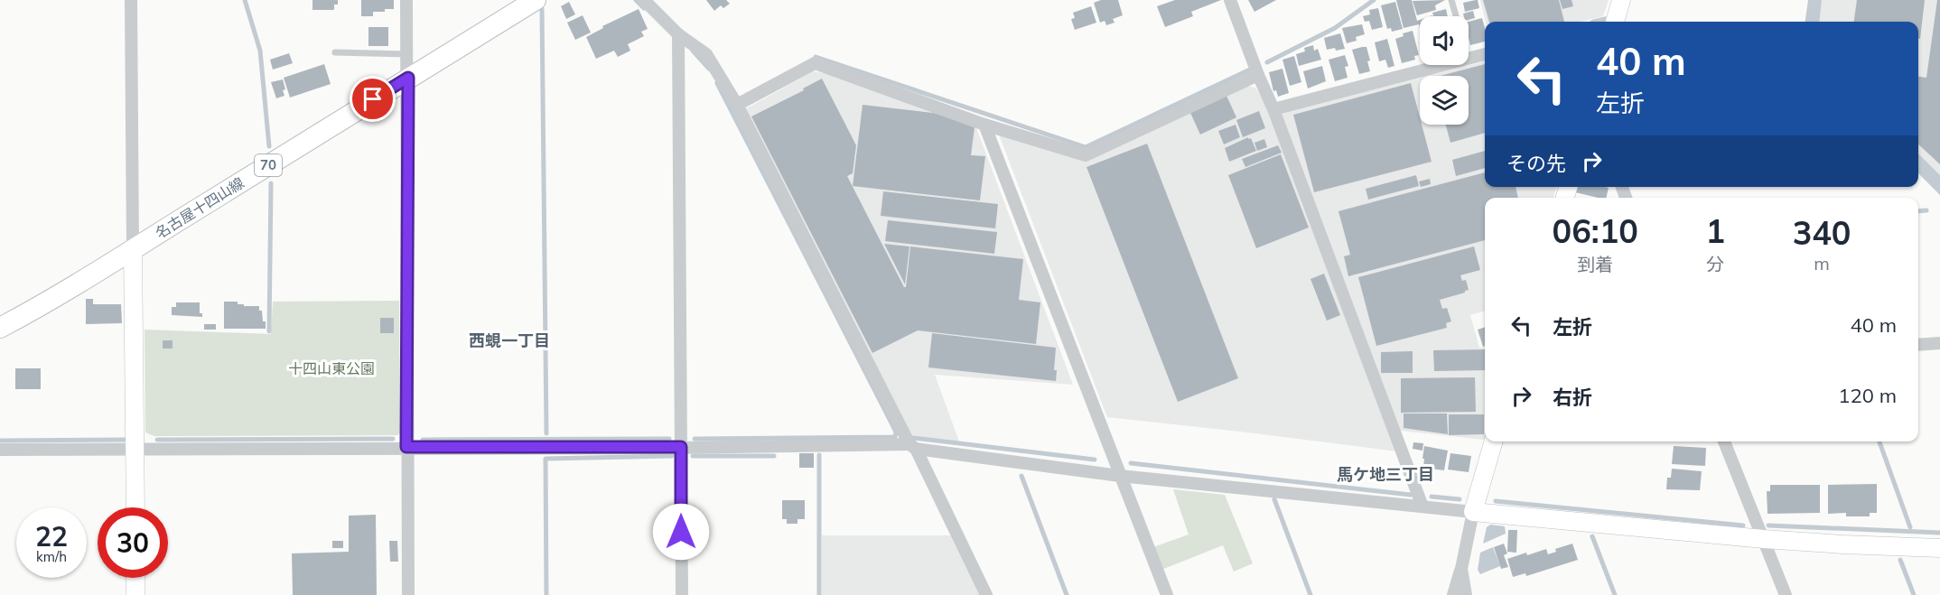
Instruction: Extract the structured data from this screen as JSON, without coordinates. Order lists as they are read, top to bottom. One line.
{"streets":{"main road":["70","名古屋十四山線"]},"districts":["西蜆一丁目","馬ケ地三丁目"],"parks":["十四山東公園"],"page":{"turn":["40 m","左折"],"then":"その先","eta":["06:10","到着","1","分","340","m"],"list":[{"name":"左折","value":"40 m"},{"name":"右折","value":"120 m"}],"speed":"22 km/h","limit":"30"}}
